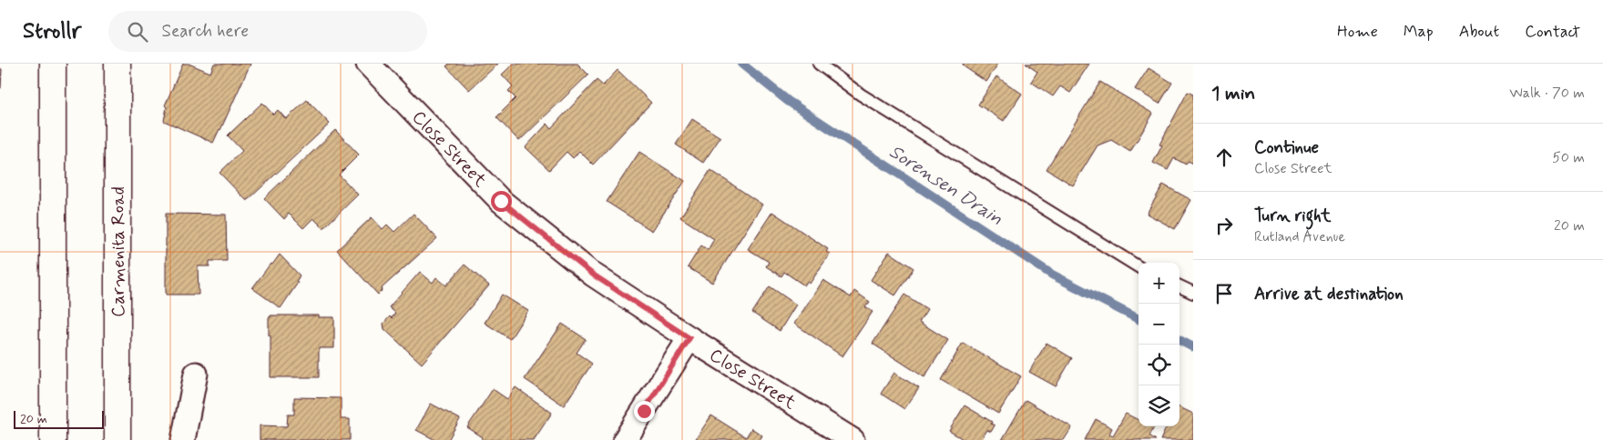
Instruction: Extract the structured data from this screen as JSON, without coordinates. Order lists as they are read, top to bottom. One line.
{"streets":{"main road":["Carmenita Road"],"street":["Close Street"]},"water":["Sorensen Drain"],"scale_bar":"20 m","page":{"header":"Strollr","search":"Search here","nav":["Home","Map","About","Contact"],"heading":["1 min","Walk · 70 m"],"list":[["Continue","Close Street","50 m"],["Turn right","Rutland Avenue","20 m"],"Arrive at destination"],"map_buttons":["+","−"],"scale":"20 m"}}
